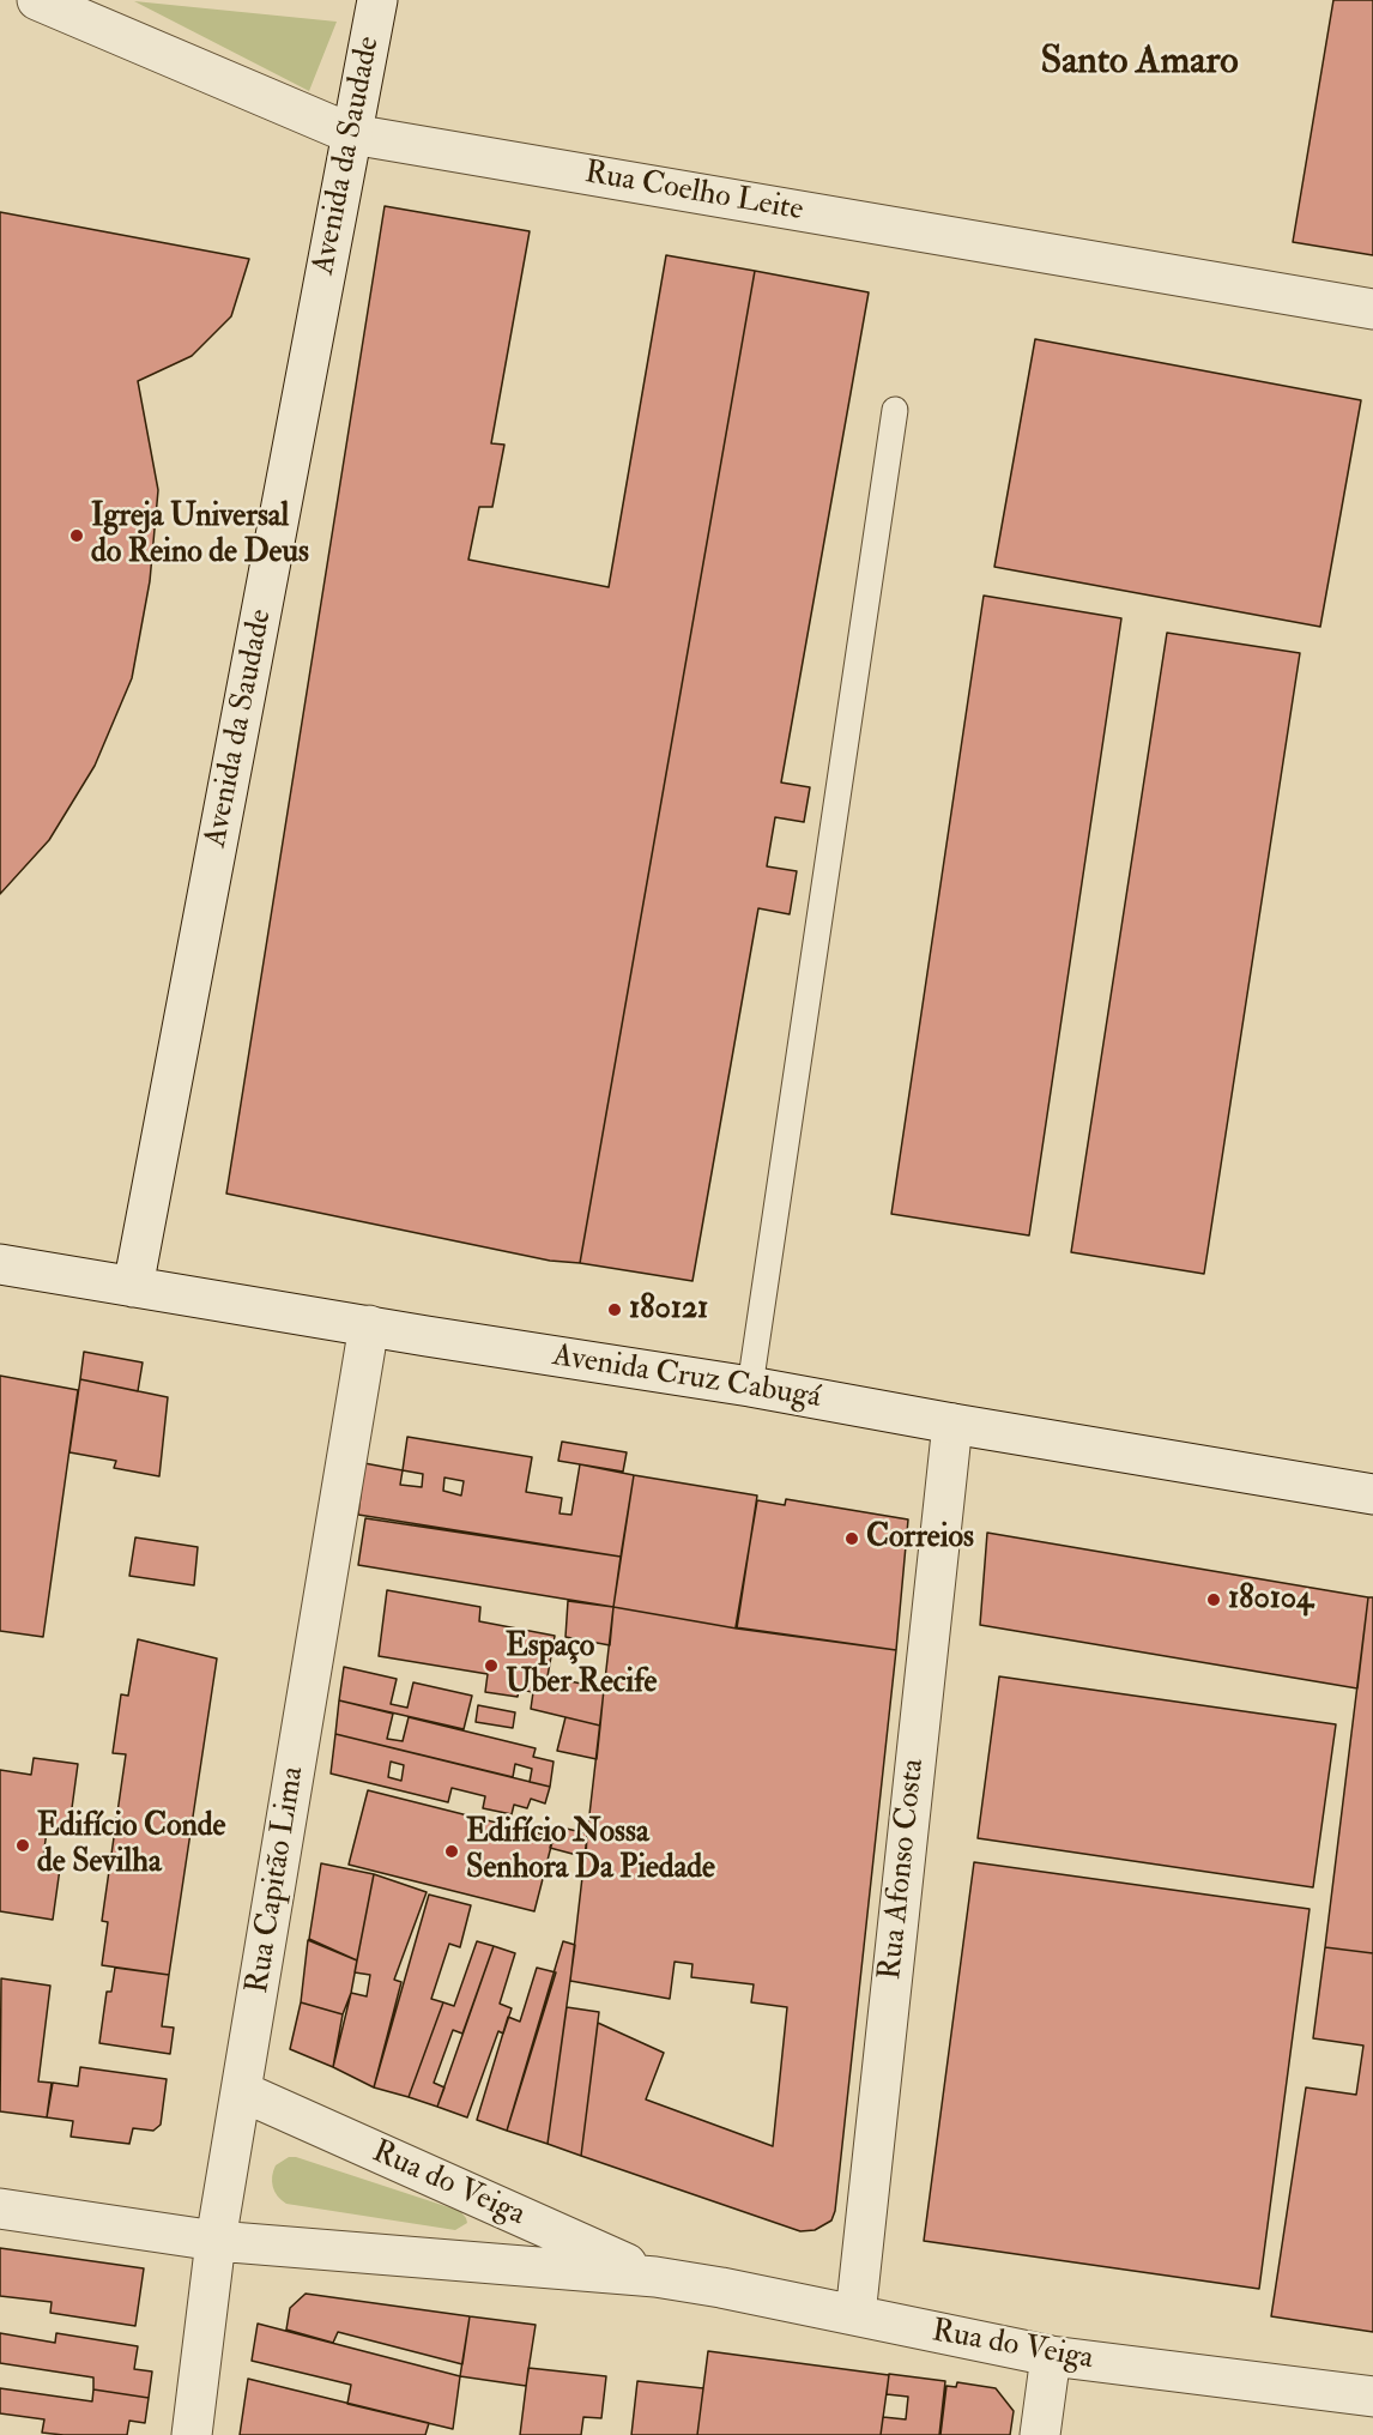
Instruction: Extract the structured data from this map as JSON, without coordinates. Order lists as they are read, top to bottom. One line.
{"streets":{"street":["Avenida da Saudade","Rua Coelho Leite","Avenida Cruz Cabugá","Rua Afonso Costa","Rua Capitão Lima","Rua do Veiga"]},"crossings":[["Avenida da Saudade","Rua Coelho Leite"],["Avenida da Saudade","Avenida Cruz Cabugá"],["Avenida Cruz Cabugá","Rua Afonso Costa"],["Avenida Cruz Cabugá","Rua Capitão Lima"],["Rua Afonso Costa","Rua do Veiga"],["Rua Capitão Lima","Rua do Veiga"]],"districts":["Santo Amaro"],"places":["Igreja Universal do Reino de Deus","180121","Correios","180104","Espaço Uber Recife","Edifício Conde de Sevilha","Edifício Nossa Senhora Da Piedade"]}
